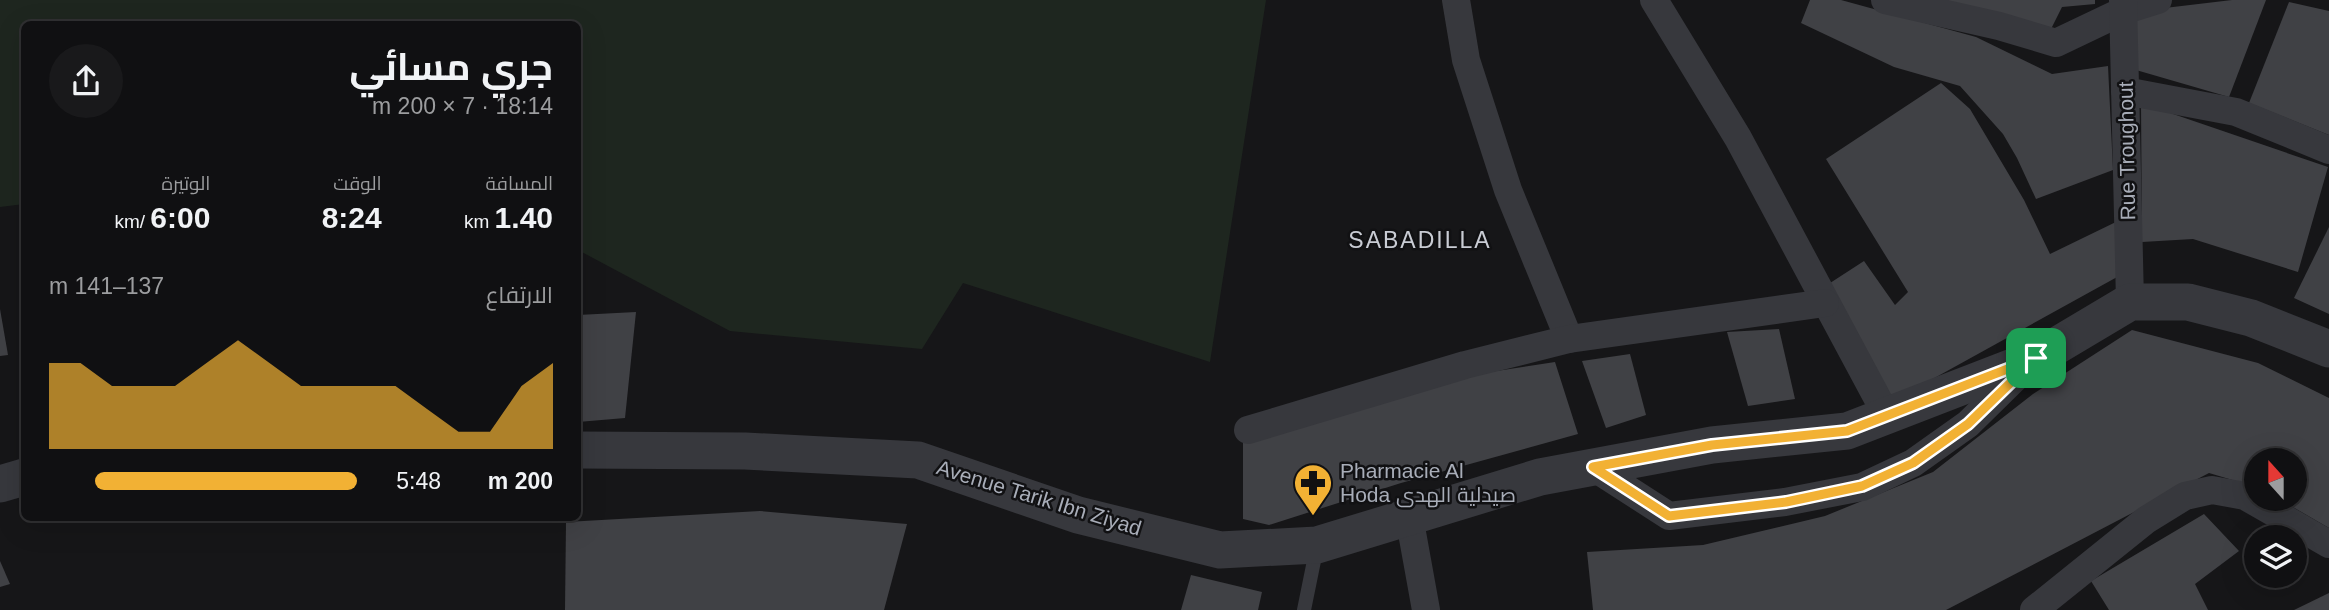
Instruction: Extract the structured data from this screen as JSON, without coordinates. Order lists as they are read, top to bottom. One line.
{"streets":{"street":["Rue Troughout","Avenue Tarik Ibn Ziyad"]},"crossings":[["Rue Troughout","Avenue Tarik Ibn Ziyad"]],"districts":["SABADILLA"],"places":{"pharmacy":["Pharmacie Al Hoda صيدلية الهدى"]},"north":"top","page":{"heading":["جري مسائي","18:14 · 7 × 200 m"],"stats":[["المسافة","1.40 km"],["الوقت","8:24"],["الوتيرة","6:00 /km"]],"chart":["الارتفاع","137–141 m"],"list":[{"name":"200 m","note":"5:48"}]}}
